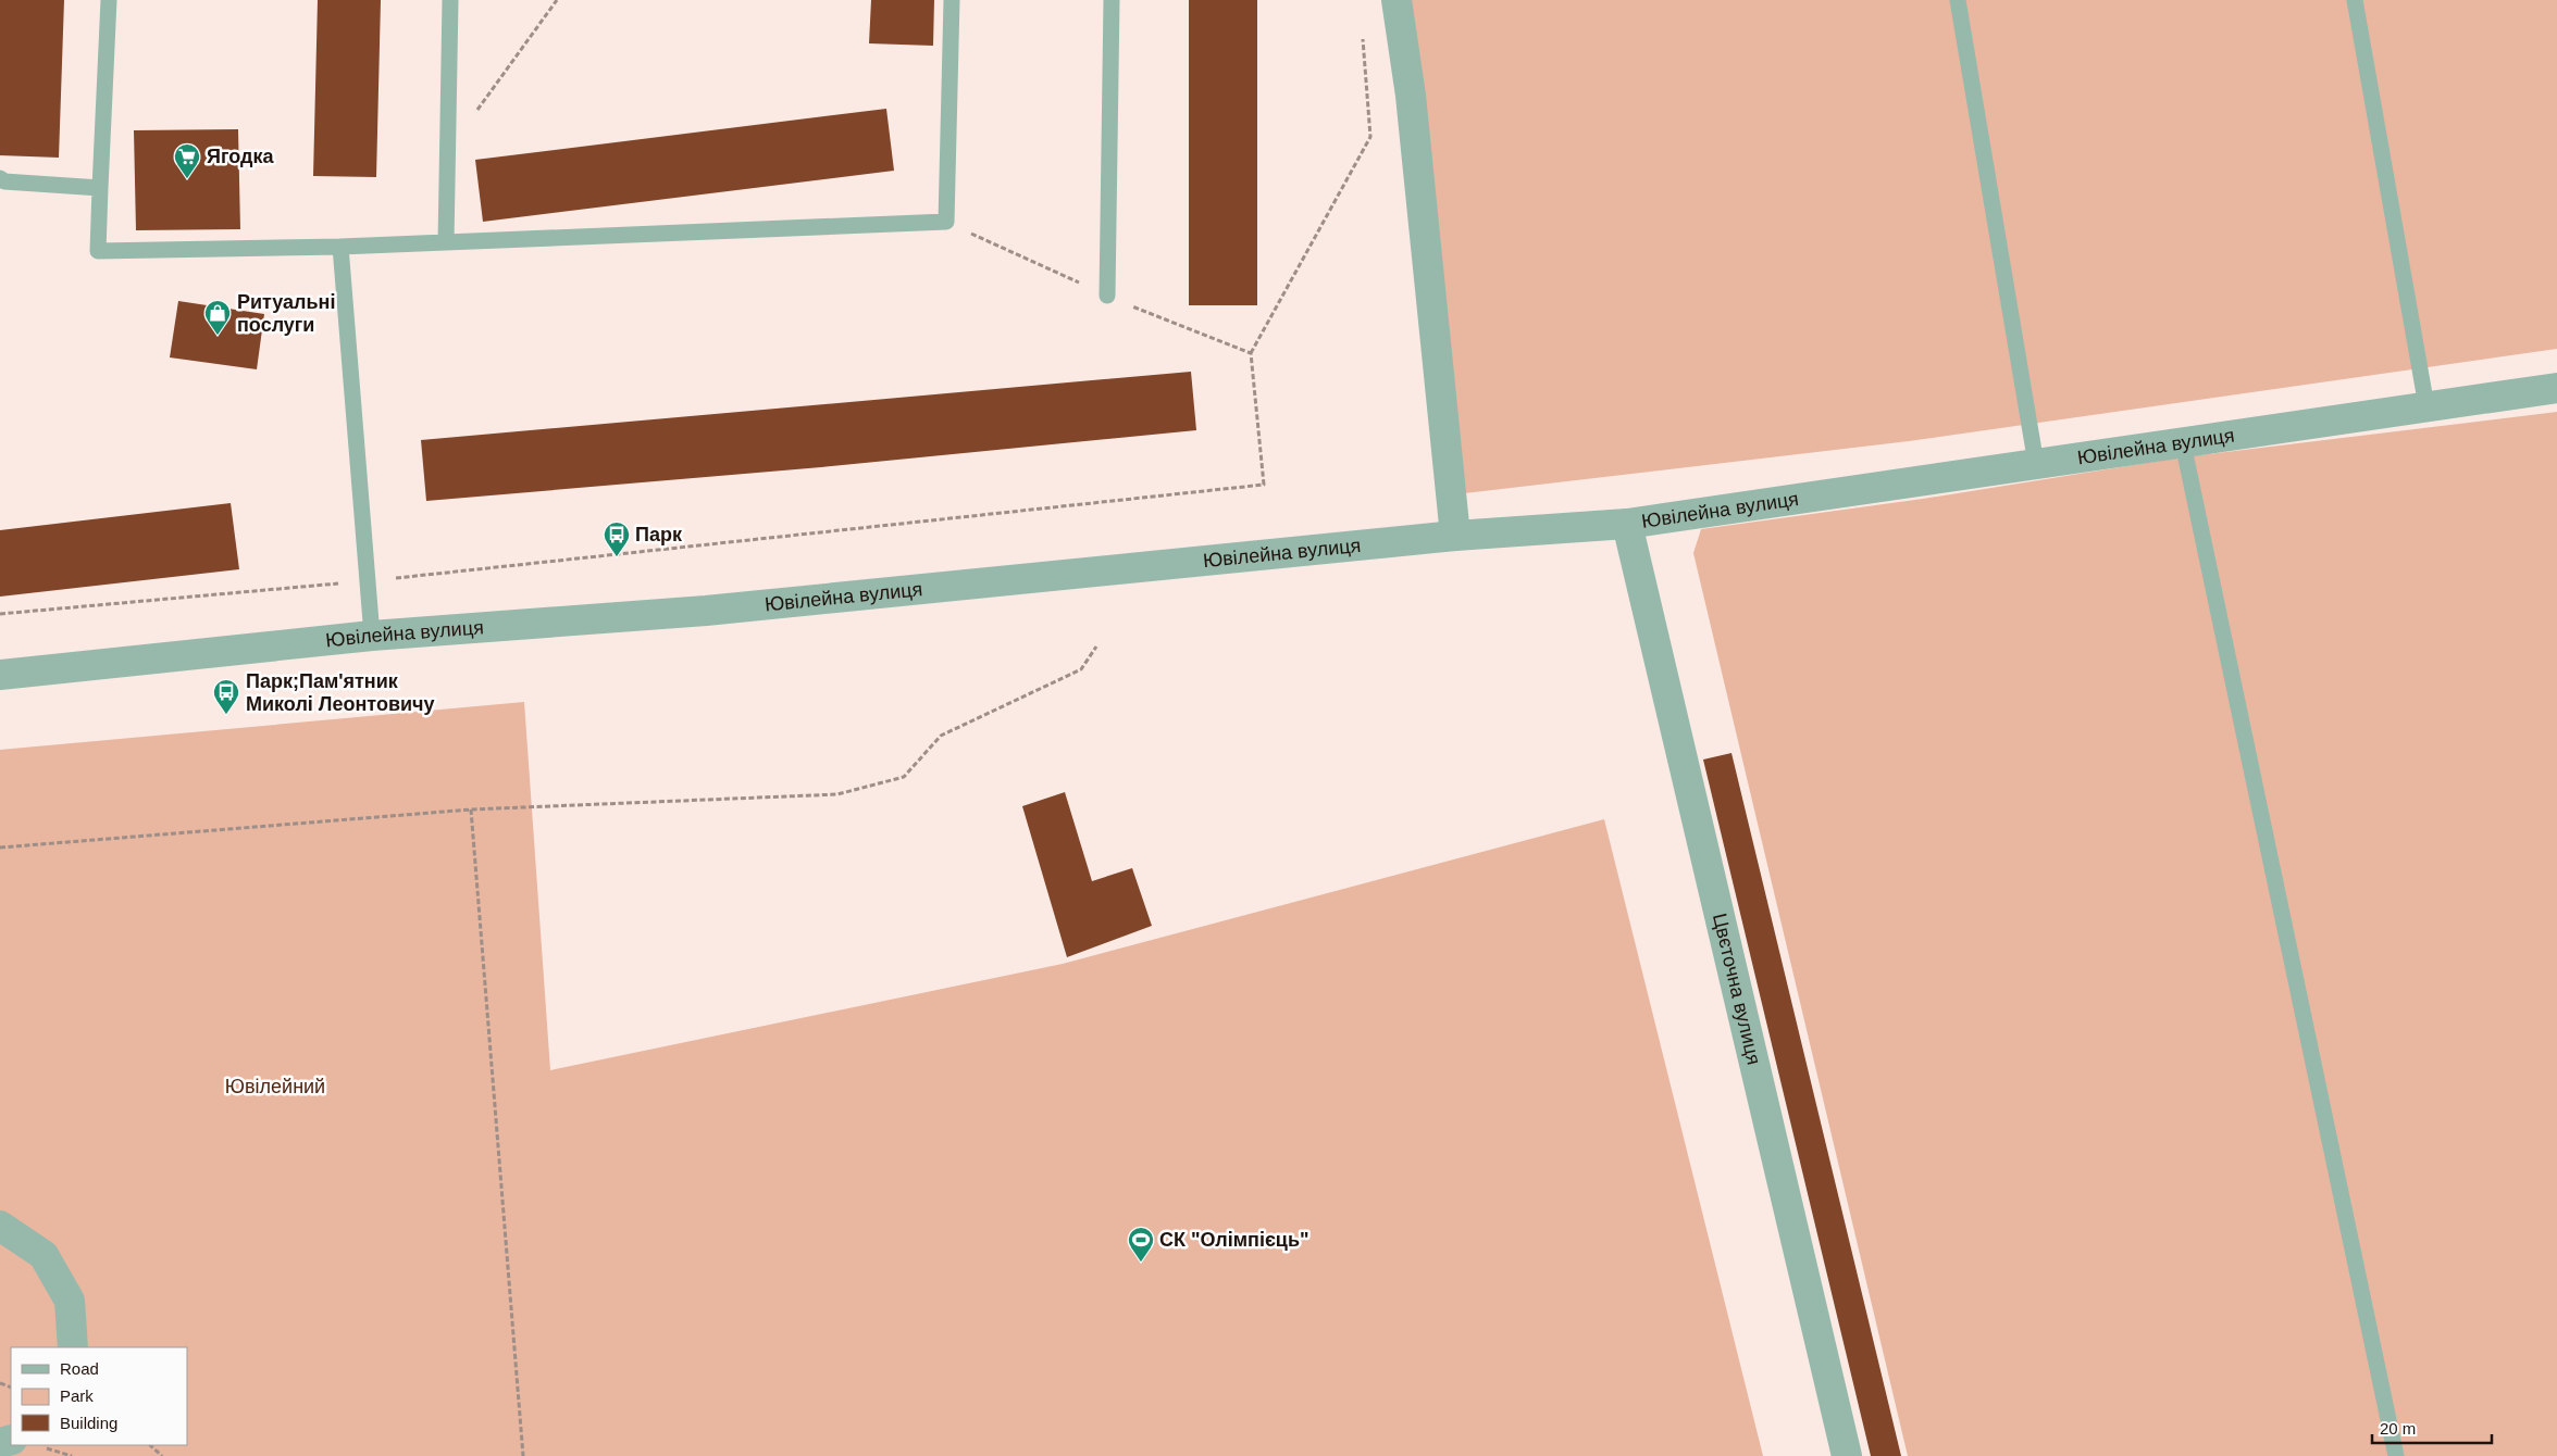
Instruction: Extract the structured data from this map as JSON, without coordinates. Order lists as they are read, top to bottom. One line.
{"streets":{"street":["Ювілейна вулиця","Цвєточна вулиця"]},"crossings":[["Ювілейна вулиця","Цвєточна вулиця"]],"parks":["Ювілейний"],"places":{"supermarket":["Ягодка"],"shop":["Ритуальні послуги"],"bus stop":["Парк","Парк;Пам'ятник Миколі Леонтовичу"],"sports":["СК \"Олімпієць\""]},"legend":["Road","Park","Building"],"scale_bar":"20 m"}
